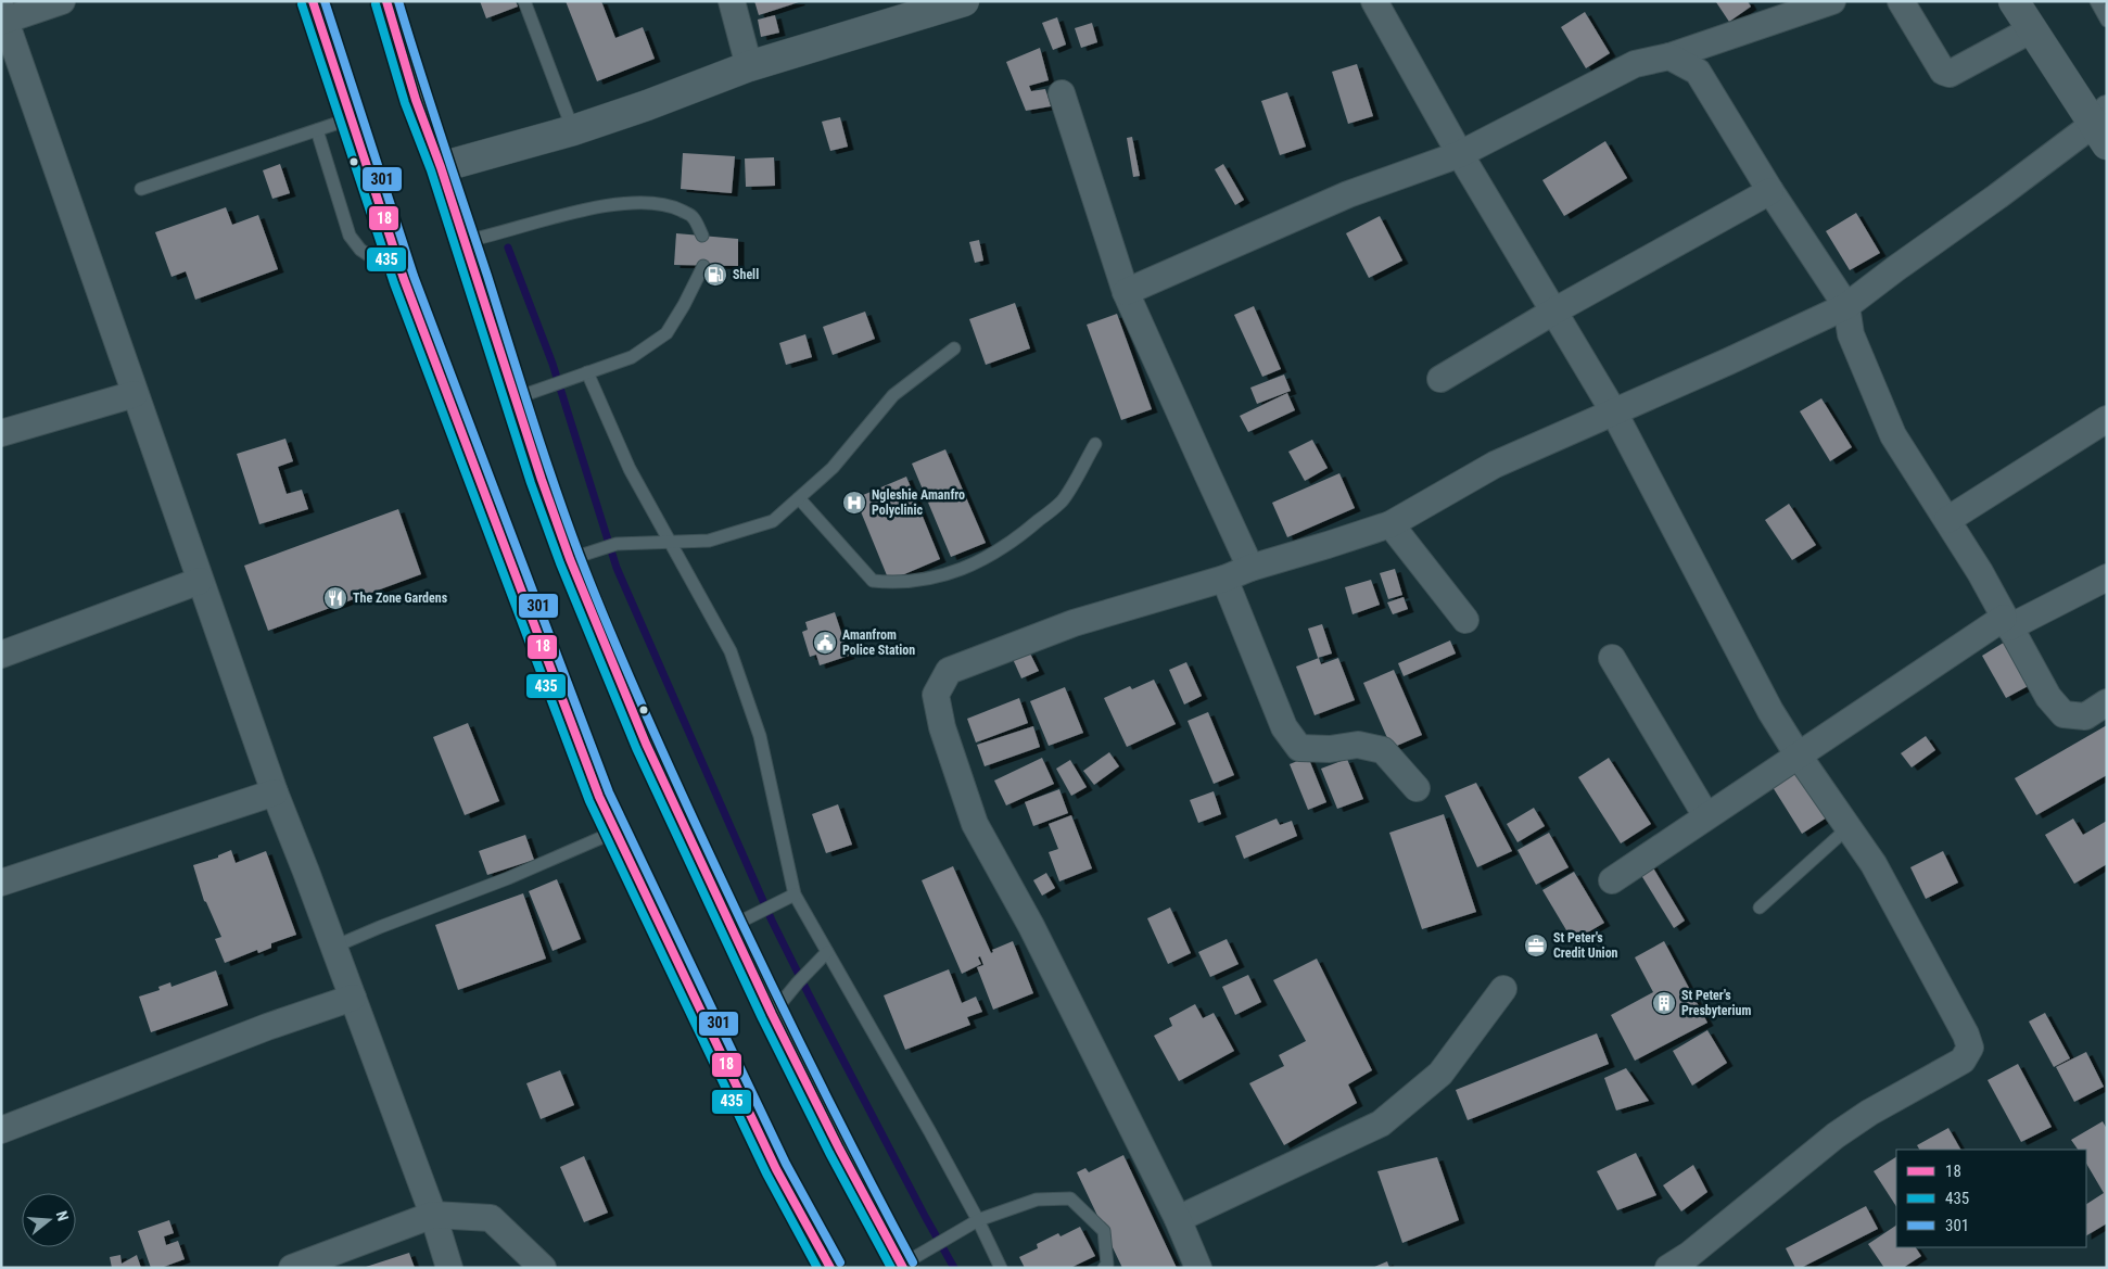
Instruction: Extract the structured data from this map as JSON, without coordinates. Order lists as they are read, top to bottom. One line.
{"places":{"fuel station":["Shell"],"hospital":["Ngleshie Amanfro Polyclinic"],"restaurant":["The Zone Gardens"],"public building":["Amanfrom Police Station"],"office":["St Peter's Credit Union"],"building":["St Peter's Presbyterium"]},"lines":["transit line 18","transit line 301","transit line 435"],"legend":["18","435","301"],"north":"right"}
